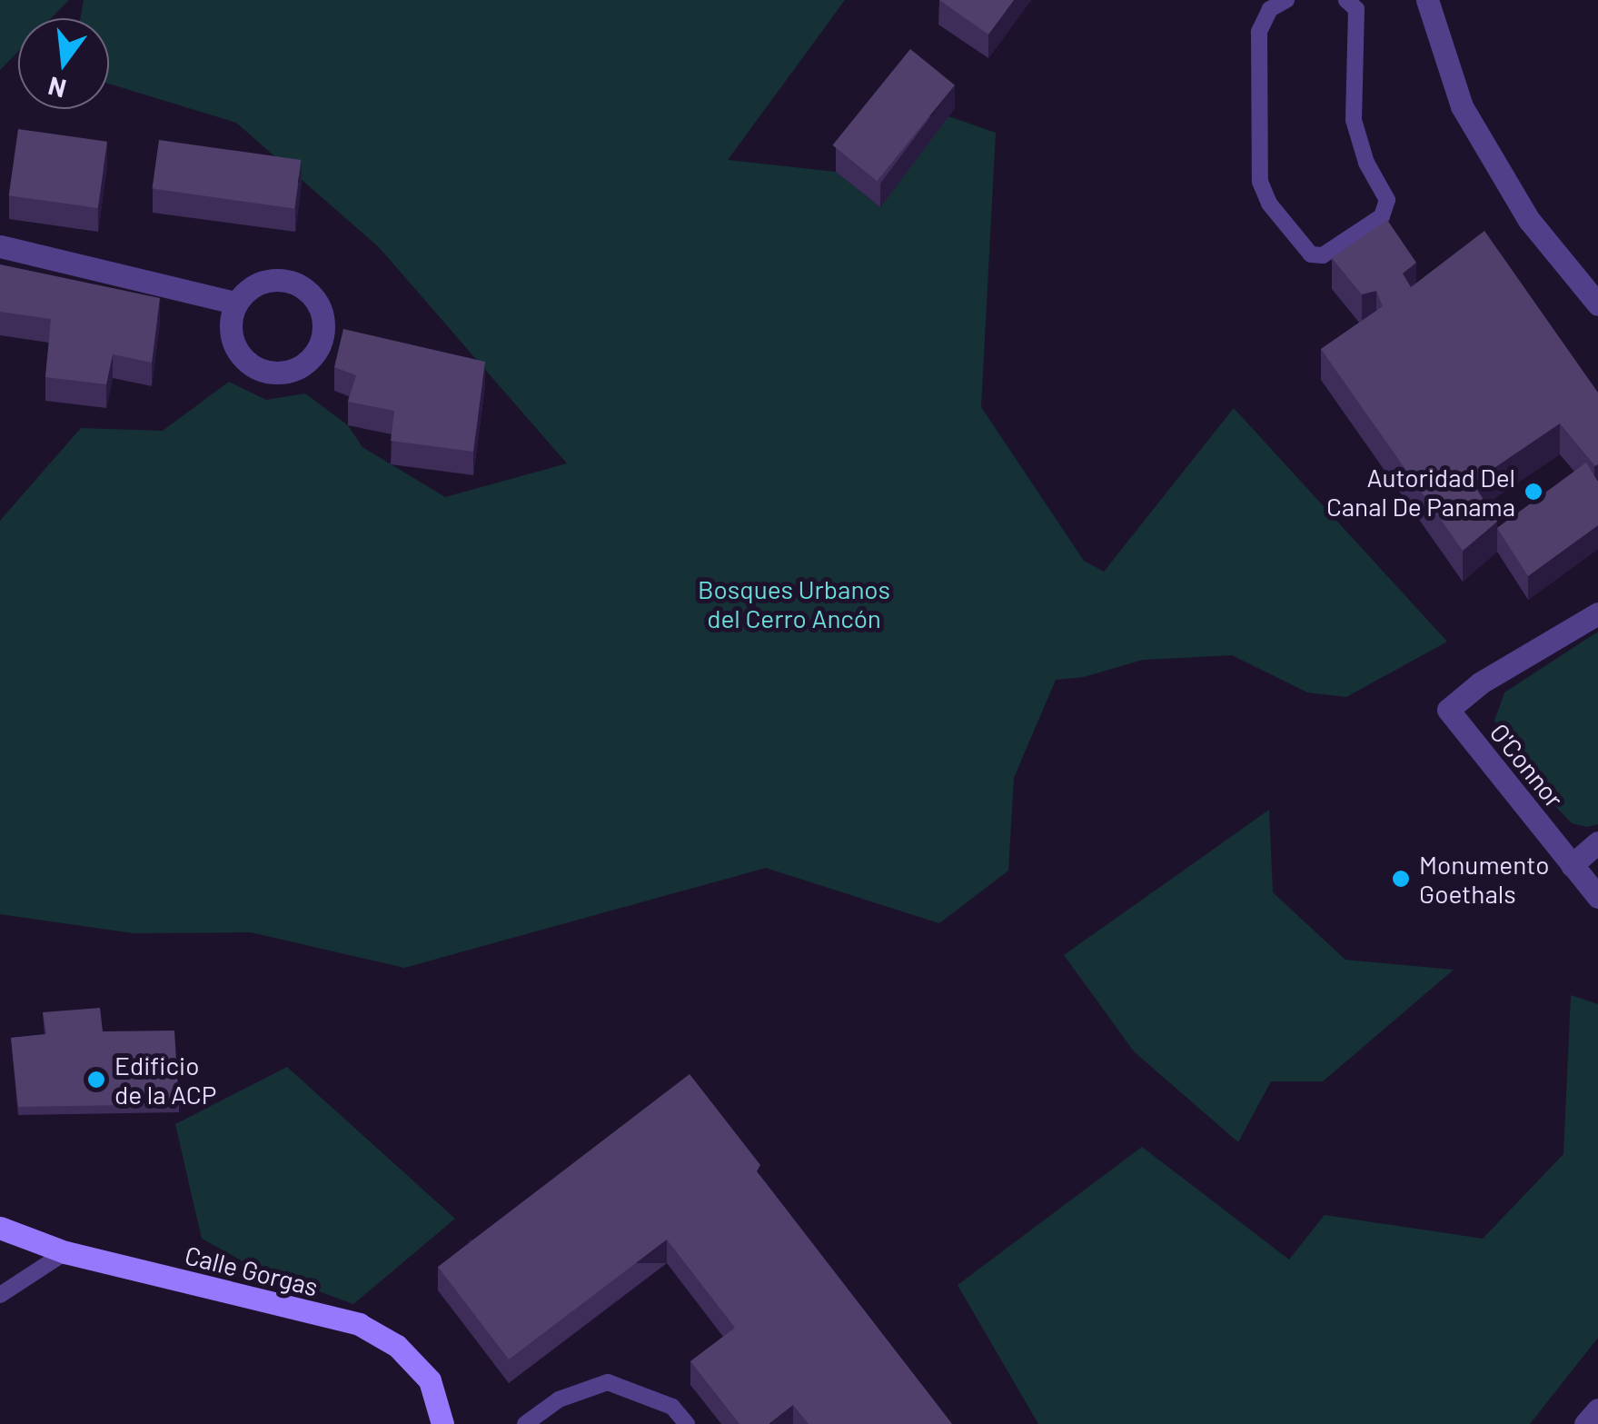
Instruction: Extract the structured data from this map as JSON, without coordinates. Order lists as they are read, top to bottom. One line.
{"streets":{"street":["O'Connor","Calle Gorgas"]},"parks":["Bosques Urbanos del Cerro Ancón"],"places":["Autoridad Del Canal De Panama","Monumento Goethals","Edificio de la ACP"],"north":"bottom"}
